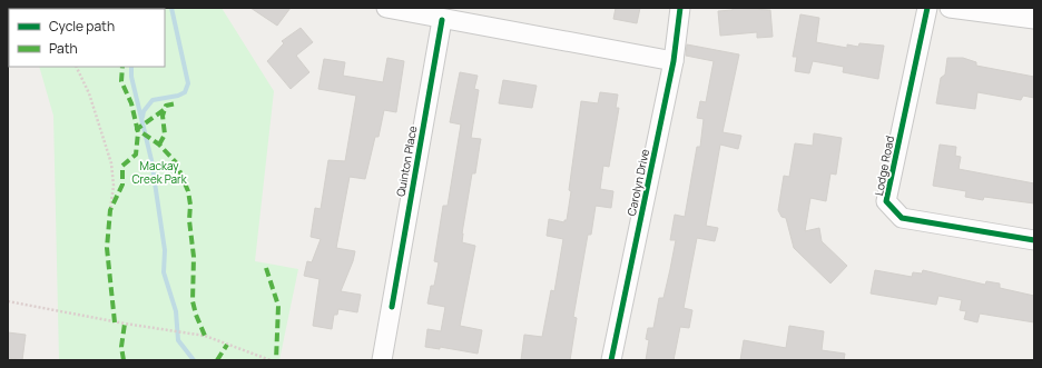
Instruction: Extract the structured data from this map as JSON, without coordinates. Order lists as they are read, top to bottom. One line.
{"streets":{"street":["Quinton Place","Lodge Road","Carolyn Drive"]},"parks":["Mackay Creek Park"],"legend":["Cycle path","Path"]}
